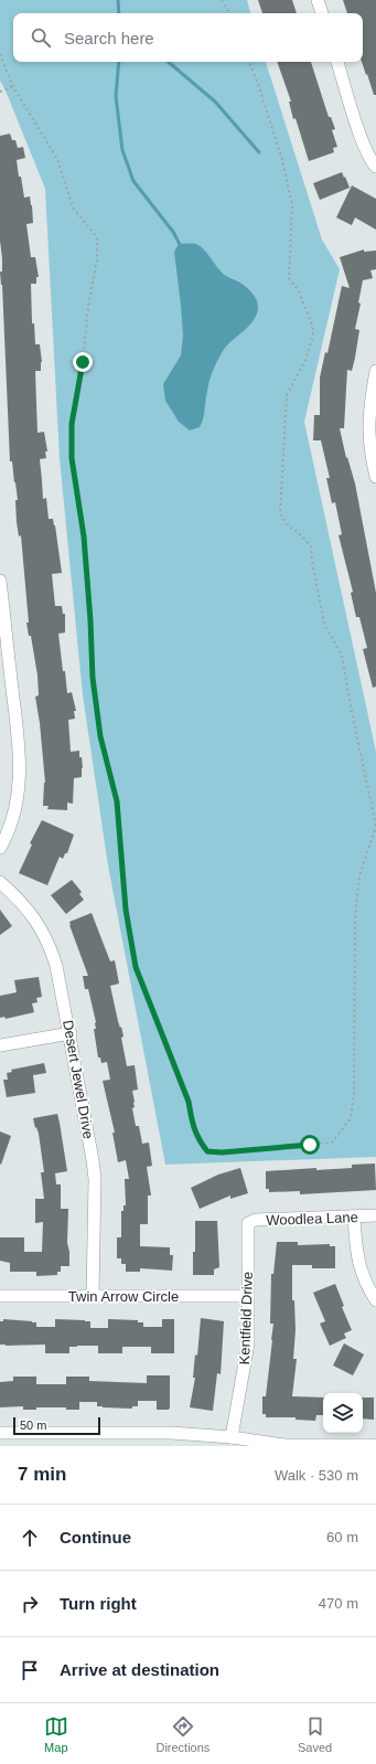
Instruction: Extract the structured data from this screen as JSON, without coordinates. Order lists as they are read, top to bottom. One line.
{"streets":{"street":["Desert Jewel Drive","Woodlea Lane","Twin Arrow Circle","Kentfield Drive"]},"crossings":[["Desert Jewel Drive","Twin Arrow Circle"],["Woodlea Lane","Kentfield Drive"],["Twin Arrow Circle","Kentfield Drive"]],"scale_bar":"50 m","page":{"search":"Search here","scale":"50 m","heading":["7 min","Walk · 530 m"],"list":[["Continue","60 m"],["Turn right","470 m"],"Arrive at destination"],"nav":["Map","Directions","Saved"]}}
